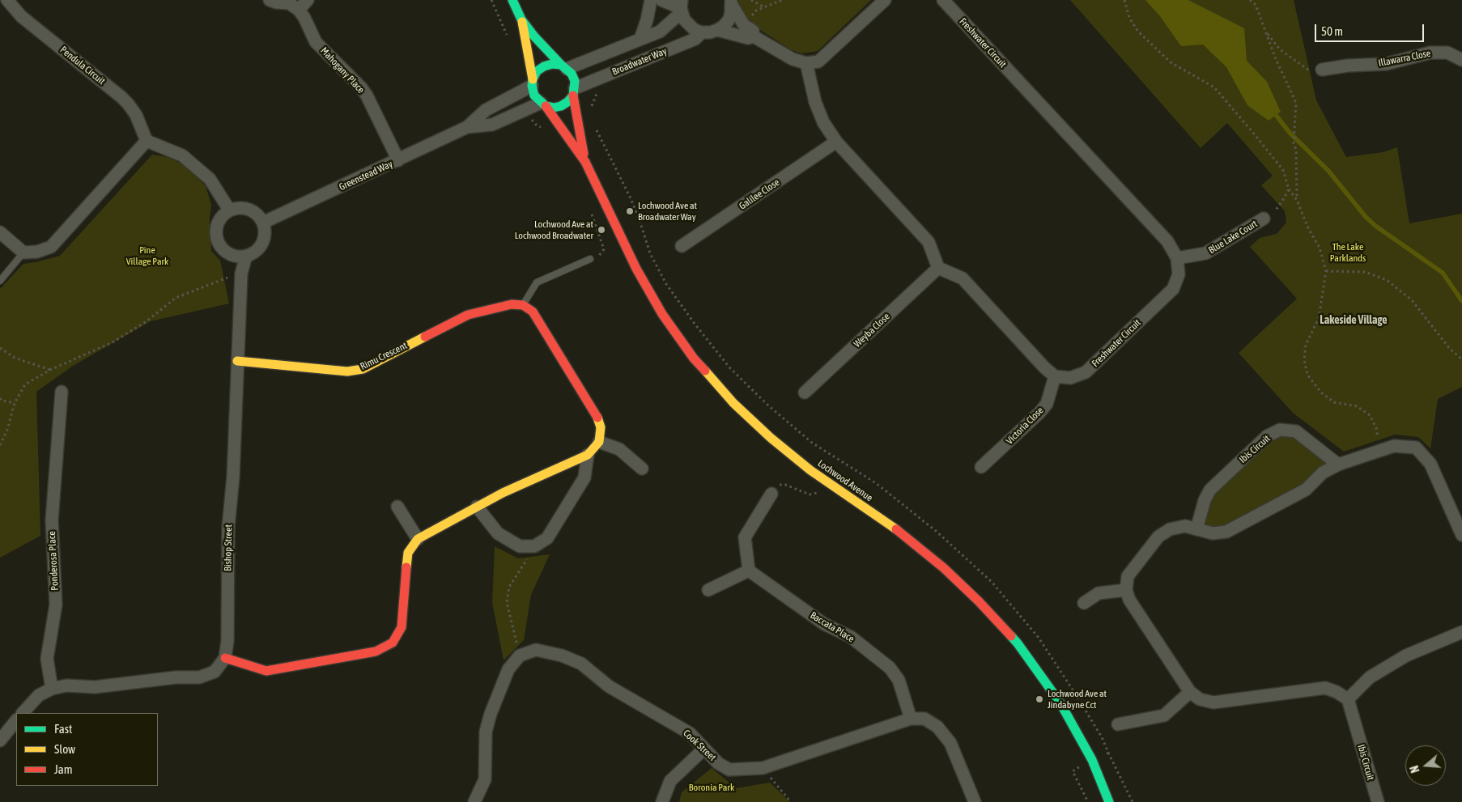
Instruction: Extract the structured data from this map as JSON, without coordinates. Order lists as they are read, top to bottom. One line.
{"streets":{"street":["Freshwater Circuit","Illawarra Close","Broadwater Way","Pendula Circuit","Mahogany Place","Greenstead Way","Galilee Close","Blue Lake Court","Weyba Close","Rimu Crescent","Victoria Close","Ibis Circuit","Lochwood Avenue","Bishop Street","Ponderosa Place","Baccata Place","Cook Street"]},"crossings":[["Freshwater Circuit","Blue Lake Court"],["Freshwater Circuit","Victoria Close"],["Broadwater Way","Greenstead Way"],["Broadwater Way","Lochwood Avenue"],["Mahogany Place","Greenstead Way"],["Greenstead Way","Lochwood Avenue"],["Greenstead Way","Bishop Street"],["Rimu Crescent","Bishop Street"],["Baccata Place","Cook Street"]],"districts":["Lakeside Village"],"parks":["The Lake Parklands","Pine Village Park","Boronia Park"],"places":["Lochwood Ave at Broadwater Way","Lochwood Ave at Lochwood Broadwater","Lochwood Ave at Jindabyne Cct"],"legend":["Fast","Slow","Jam"],"scale_bar":"50 m","north":"left"}
